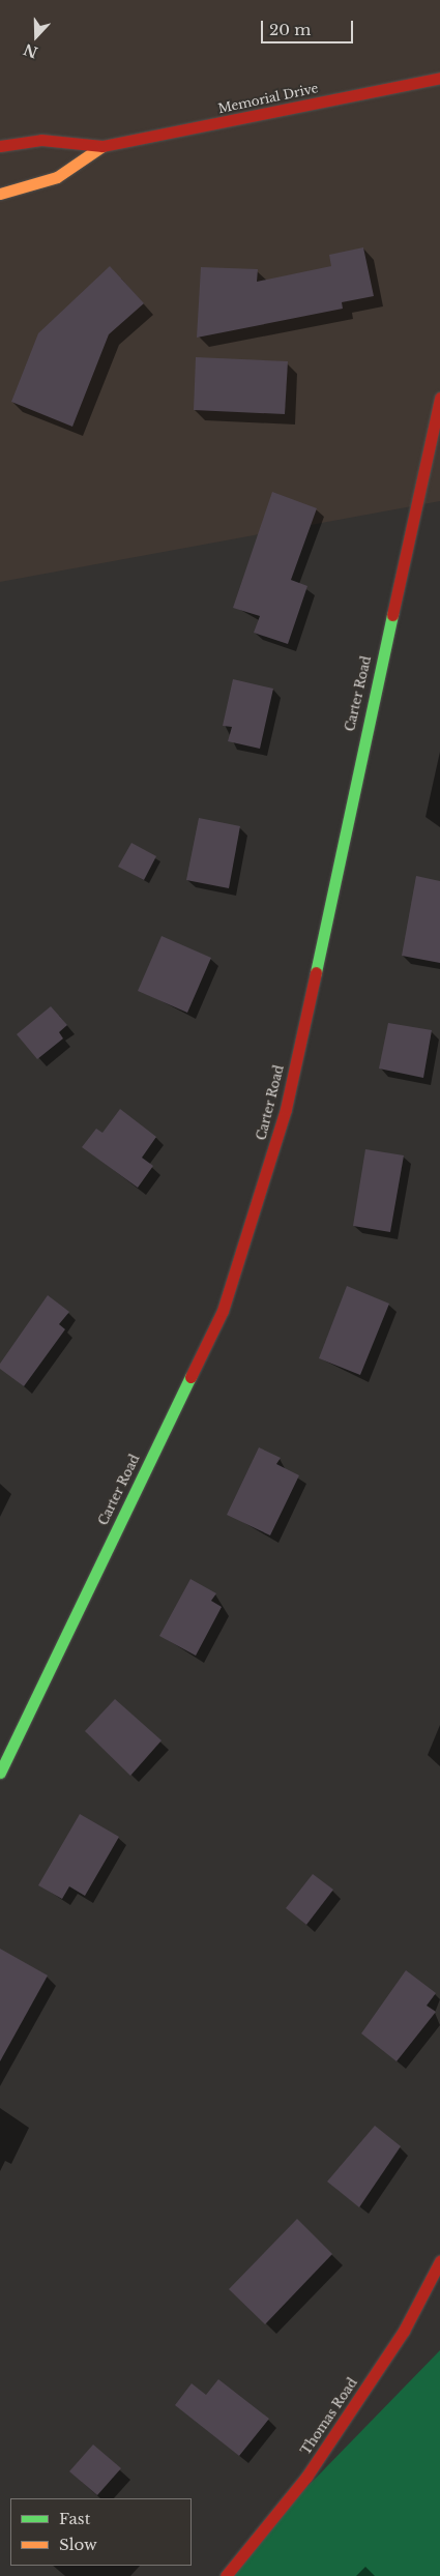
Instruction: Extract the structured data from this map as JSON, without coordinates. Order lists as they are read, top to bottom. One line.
{"streets":{"street":["Memorial Drive","Carter Road","Thomas Road"]},"legend":["Fast","Slow"],"scale_bar":"20 m","north":"bottom"}
